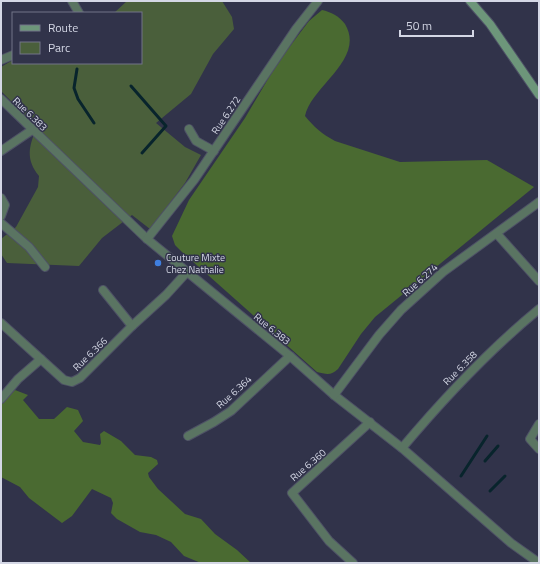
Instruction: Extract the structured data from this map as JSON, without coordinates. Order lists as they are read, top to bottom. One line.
{"streets":{"street":["Rue 6.383","Rue 6.272","Rue 6.274","Rue 6.366","Rue 6.358","Rue 6.364","Rue 6.360"]},"crossings":[["Rue 6.383","Rue 6.272"],["Rue 6.383","Rue 6.274"],["Rue 6.383","Rue 6.366"],["Rue 6.383","Rue 6.358"],["Rue 6.383","Rue 6.364"],["Rue 6.383","Rue 6.360"]],"places":["Couture Mixte Chez Nathalie"],"legend":["Route","Parc"],"scale_bar":"50 m"}
